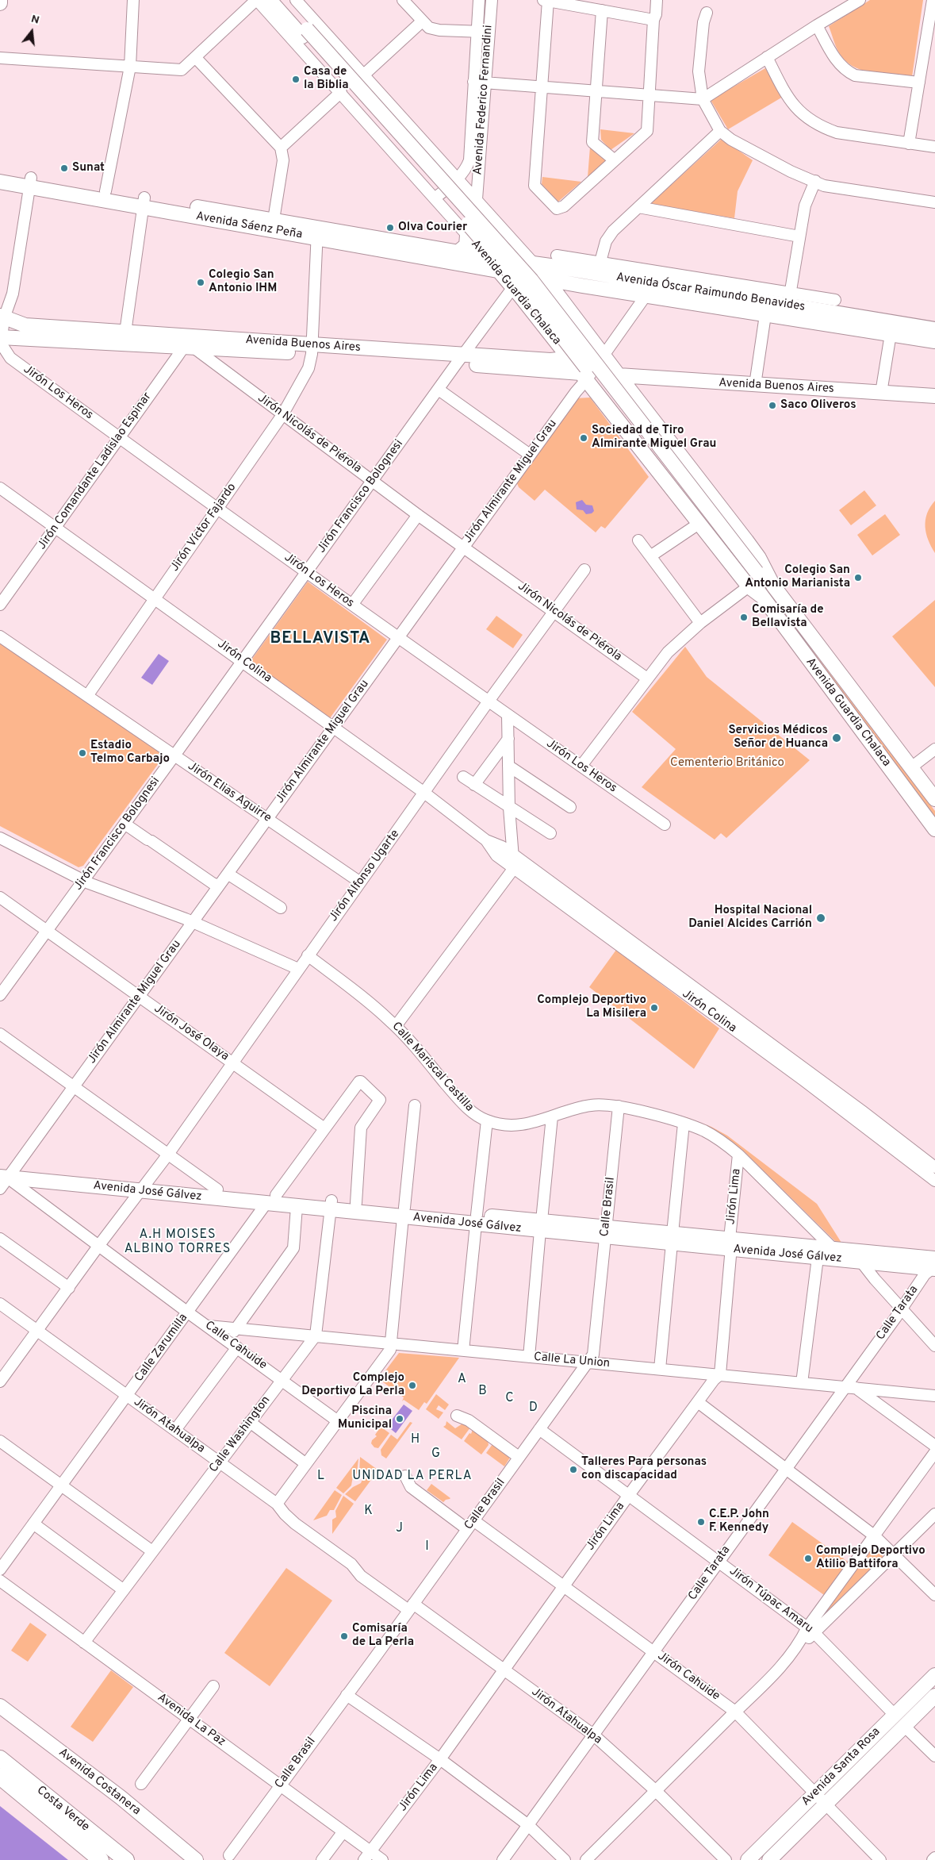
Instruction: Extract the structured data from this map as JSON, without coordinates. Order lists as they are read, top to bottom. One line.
{"streets":{"highway":["Costa Verde"],"main road":["Avenida Sáenz Peña","Avenida Guardia Chalaca","Avenida Óscar Raimundo Benavides","Avenida Buenos Aires","Avenida José Gálvez","Avenida Santa Rosa","Avenida Costanera"],"street":["Avenida Federico Fernandini","Jirón Los Heros","Jirón Nicolás de Piérola","Jirón Comandante Ladislao Espinar","Jirón Almirante Miguel Grau","Jirón Francisco Bolognesi","Jirón Víctor Fajardo","Jirón Colina","Jirón Elias Aguirre","Jirón Alfonso Ugarte","Jirón José Olaya","Calle Mariscal Castilla","Jirón Lima","Calle Brasil","Calle Tarata","Calle Cahuide","Calle Zarumilla","Calle La Union","Jirón Atahualpa","Calle Washington","Jirón Túpac Amaru","Jirón Cahuide","Avenida La Paz"]},"crossings":[["Avenida Federico Fernandini","Avenida Guardia Chalaca"],["Avenida Sáenz Peña","Avenida Guardia Chalaca"],["Avenida Sáenz Peña","Avenida Óscar Raimundo Benavides"],["Avenida Sáenz Peña","Jirón Los Heros"],["Avenida Sáenz Peña","Jirón Víctor Fajardo"],["Avenida Guardia Chalaca","Avenida Óscar Raimundo Benavides"],["Avenida Guardia Chalaca","Avenida Buenos Aires"],["Avenida Guardia Chalaca","Jirón Almirante Miguel Grau"],["Avenida Guardia Chalaca","Jirón Francisco Bolognesi"],["Avenida Óscar Raimundo Benavides","Jirón Almirante Miguel Grau"],["Avenida Buenos Aires","Jirón Los Heros"],["Avenida Buenos Aires","Jirón Nicolás de Piérola"],["Avenida Buenos Aires","Jirón Comandante Ladislao Espinar"],["Avenida Buenos Aires","Jirón Almirante Miguel Grau"],["Avenida Buenos Aires","Jirón Francisco Bolognesi"],["Avenida Buenos Aires","Jirón Víctor Fajardo"],["Jirón Los Heros","Jirón Comandante Ladislao Espinar"],["Jirón Los Heros","Jirón Almirante Miguel Grau"],["Jirón Los Heros","Jirón Francisco Bolognesi"],["Jirón Los Heros","Jirón Víctor Fajardo"],["Jirón Los Heros","Jirón Alfonso Ugarte"],["Jirón Nicolás de Piérola","Jirón Comandante Ladislao Espinar"],["Jirón Nicolás de Piérola","Jirón Almirante Miguel Grau"],["Jirón Nicolás de Piérola","Jirón Francisco Bolognesi"],["Jirón Nicolás de Piérola","Jirón Víctor Fajardo"],["Jirón Nicolás de Piérola","Jirón Alfonso Ugarte"],["Jirón Comandante Ladislao Espinar","Jirón Colina"],["Jirón Almirante Miguel Grau","Jirón Colina"],["Jirón Almirante Miguel Grau","Jirón Elias Aguirre"],["Jirón Almirante Miguel Grau","Jirón José Olaya"],["Jirón Almirante Miguel Grau","Avenida José Gálvez"],["Jirón Almirante Miguel Grau","Calle Cahuide"],["Jirón Francisco Bolognesi","Jirón Colina"],["Jirón Francisco Bolognesi","Jirón Elias Aguirre"],["Jirón Francisco Bolognesi","Jirón José Olaya"],["Jirón Víctor Fajardo","Jirón Colina"],["Jirón Víctor Fajardo","Jirón Elias Aguirre"],["Jirón Colina","Jirón Alfonso Ugarte"],["Jirón Elias Aguirre","Jirón Alfonso Ugarte"],["Jirón Alfonso Ugarte","Jirón José Olaya"],["Jirón Alfonso Ugarte","Calle Mariscal Castilla"],["Jirón Alfonso Ugarte","Avenida José Gálvez"],["Jirón Alfonso Ugarte","Calle Cahuide"],["Jirón Alfonso Ugarte","Jirón Atahualpa"],["Jirón José Olaya","Calle Zarumilla"],["Calle Mariscal Castilla","Avenida José Gálvez"],["Calle Mariscal Castilla","Jirón Lima"],["Calle Mariscal Castilla","Calle Brasil"],["Avenida José Gálvez","Jirón Lima"],["Avenida José Gálvez","Calle Brasil"],["Avenida José Gálvez","Calle Tarata"],["Avenida José Gálvez","Calle Cahuide"],["Avenida José Gálvez","Calle Zarumilla"],["Jirón Lima","Calle La Union"],["Jirón Lima","Jirón Atahualpa"],["Jirón Lima","Jirón Túpac Amaru"],["Jirón Lima","Jirón Cahuide"],["Jirón Lima","Avenida La Paz"],["Calle Brasil","Calle La Union"],["Calle Brasil","Jirón Atahualpa"],["Calle Brasil","Jirón Túpac Amaru"],["Calle Brasil","Jirón Cahuide"],["Calle Brasil","Avenida La Paz"],["Calle Tarata","Calle La Union"],["Calle Tarata","Jirón Atahualpa"],["Calle Tarata","Jirón Túpac Amaru"],["Calle Tarata","Jirón Cahuide"],["Calle Cahuide","Calle Zarumilla"],["Calle Cahuide","Calle La Union"],["Calle Cahuide","Calle Washington"],["Calle Zarumilla","Jirón Atahualpa"],["Calle La Union","Calle Washington"],["Jirón Atahualpa","Calle Washington"],["Calle Washington","Avenida La Paz"],["Jirón Túpac Amaru","Avenida Santa Rosa"],["Jirón Cahuide","Avenida Santa Rosa"]],"districts":["BELLAVISTA","A.H MOISES ALBINO TORRES","A","B","C","D","H","G","L","UNIDAD LA PERLA","K","J","I"],"parks":["Cementerio Británico"],"places":["Casa de la Biblia","Sunat","Olva Courier","Colegio San Antonio IHM","Saco Oliveros","Sociedad de Tiro Almirante Miguel Grau","Colegio San Antonio Marianista","Comisaría de Bellavista","Servicios Médicos Señor de Huanca","Estadio Telmo Carbajo","Hospital Nacional Daniel Alcides Carrión","Complejo Deportivo La Misilera","Complejo Deportivo La Perla","Piscina Municipal","Talleres Para personas con discapacidad","C.E.P. John F. Kennedy","Complejo Deportivo Atilio Battifora","Comisaría de La Perla"],"north":"top"}
